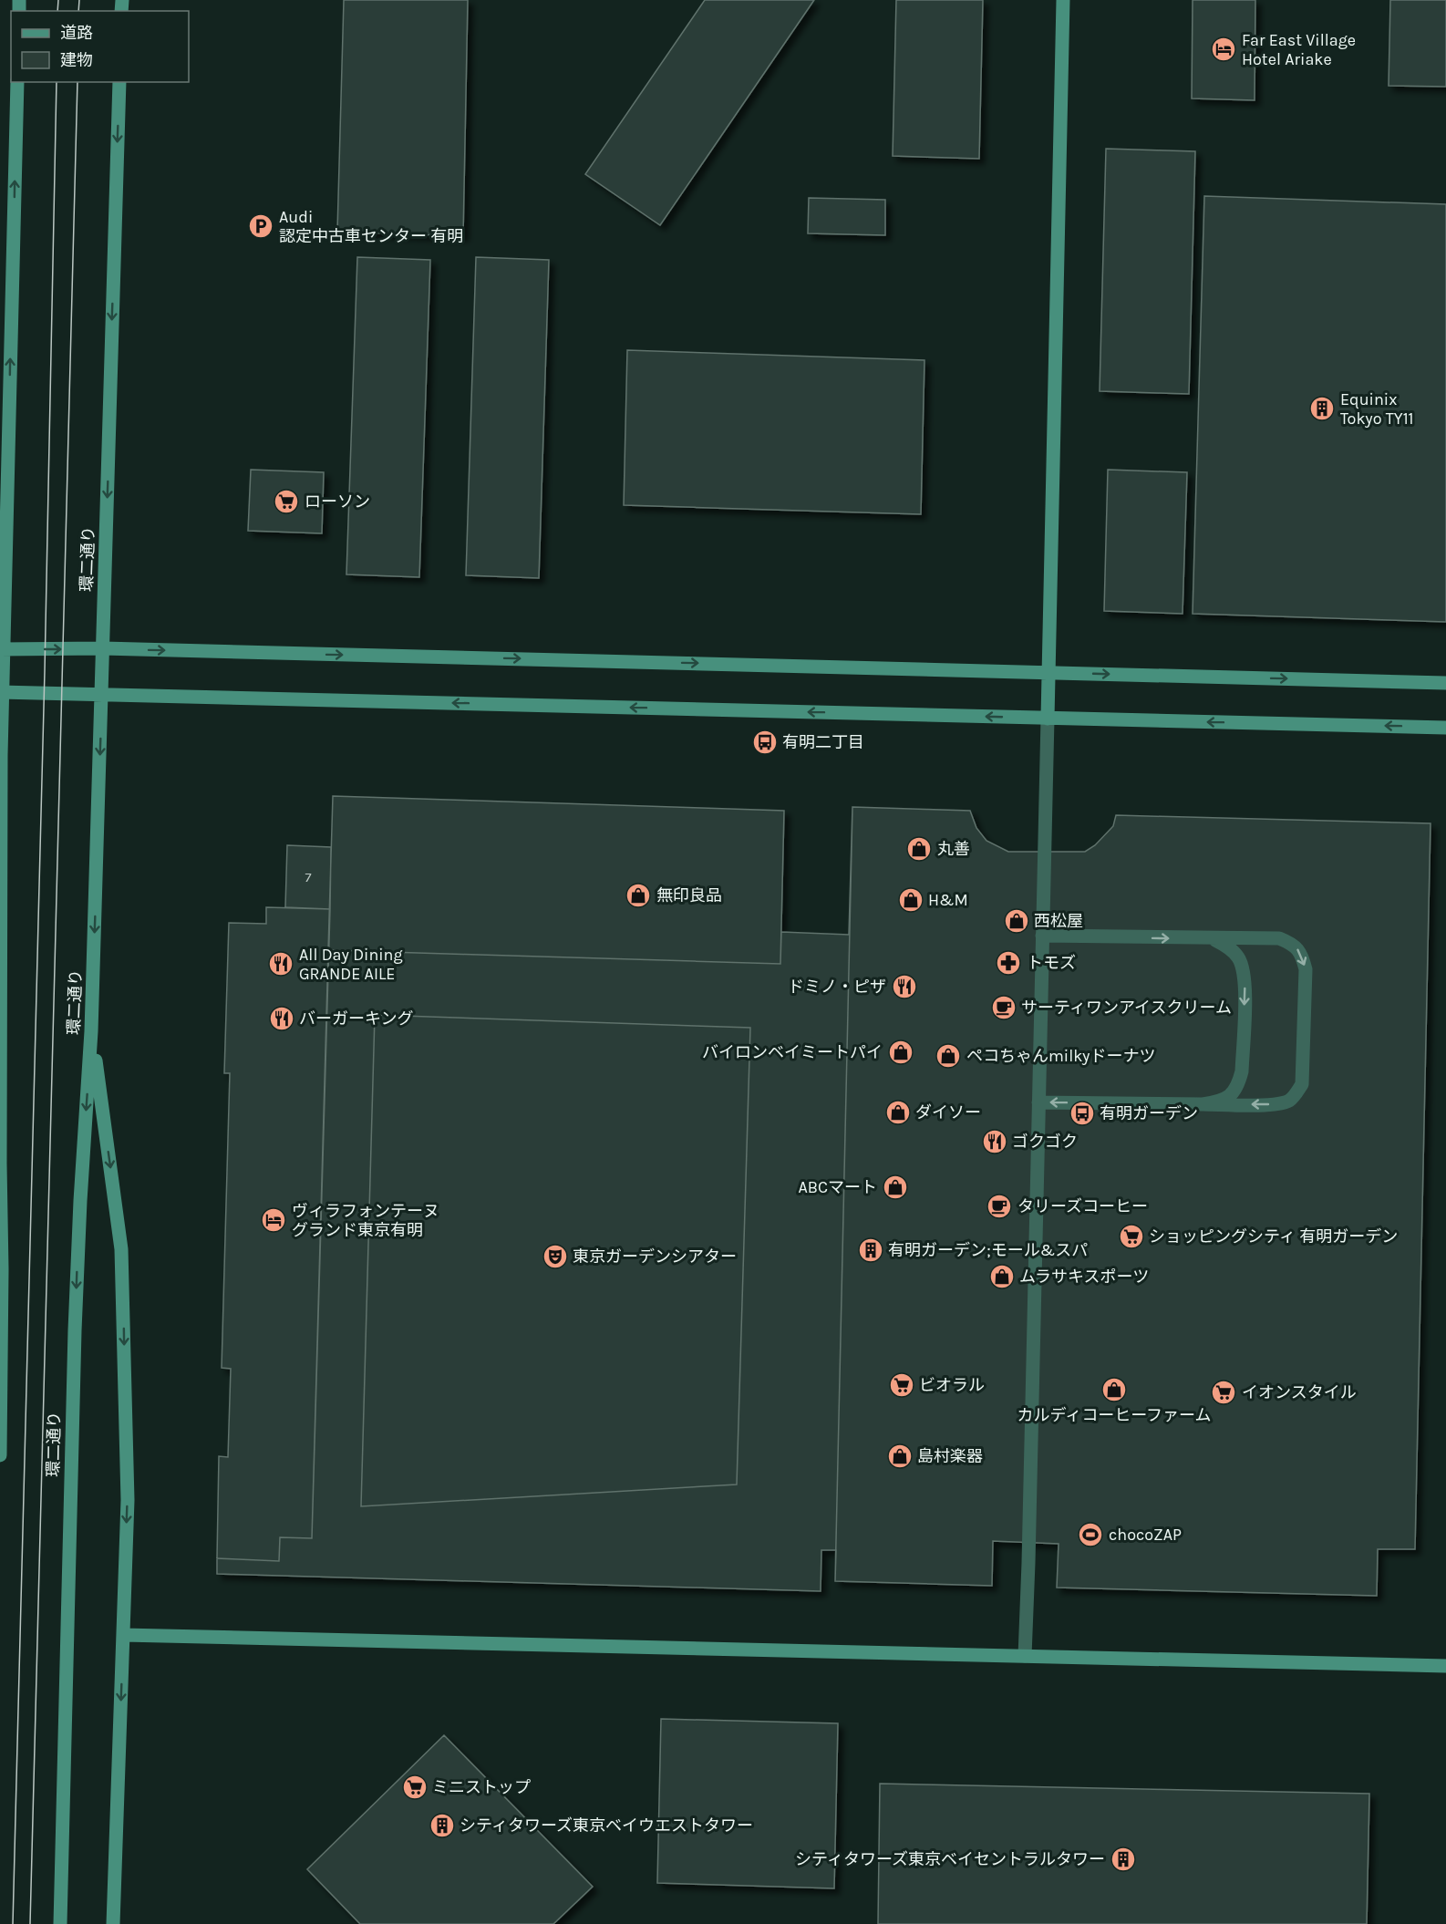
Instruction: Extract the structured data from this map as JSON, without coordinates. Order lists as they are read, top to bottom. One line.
{"streets":{"street":["環二通り"]},"places":{"hotel":["Far East Village Hotel Ariake","ヴィラフォンテーヌ グランド東京有明"],"parking":["Audi 認定中古車センター 有明"],"building":["Equinix Tokyo TY11","有明ガーデン;モール&スパ","シティタワーズ東京ベイウエストタワー","シティタワーズ東京ベイセントラルタワー"],"supermarket":["ローソン","ショッピングシティ 有明ガーデン","ビオラル","イオンスタイル","ミニストップ"],"bus stop":["有明二丁目","有明ガーデン"],"shop":["丸善","無印良品","H&M","西松屋","バイロンベイミートパイ","ペコちゃんmilkyドーナツ","ダイソー","ABCマート","ムラサキスポーツ","カルディコーヒーファーム","島村楽器"],"pharmacy":["トモズ"],"restaurant":["All Day Dining GRANDE AILE","ドミノ・ピザ","バーガーキング","ゴクゴク"],"cafe":["サーティワンアイスクリーム","タリーズコーヒー"],"theatre":["東京ガーデンシアター"],"sports":["chocoZAP"]},"house_numbers":["7"],"legend":["道路","建物"]}
